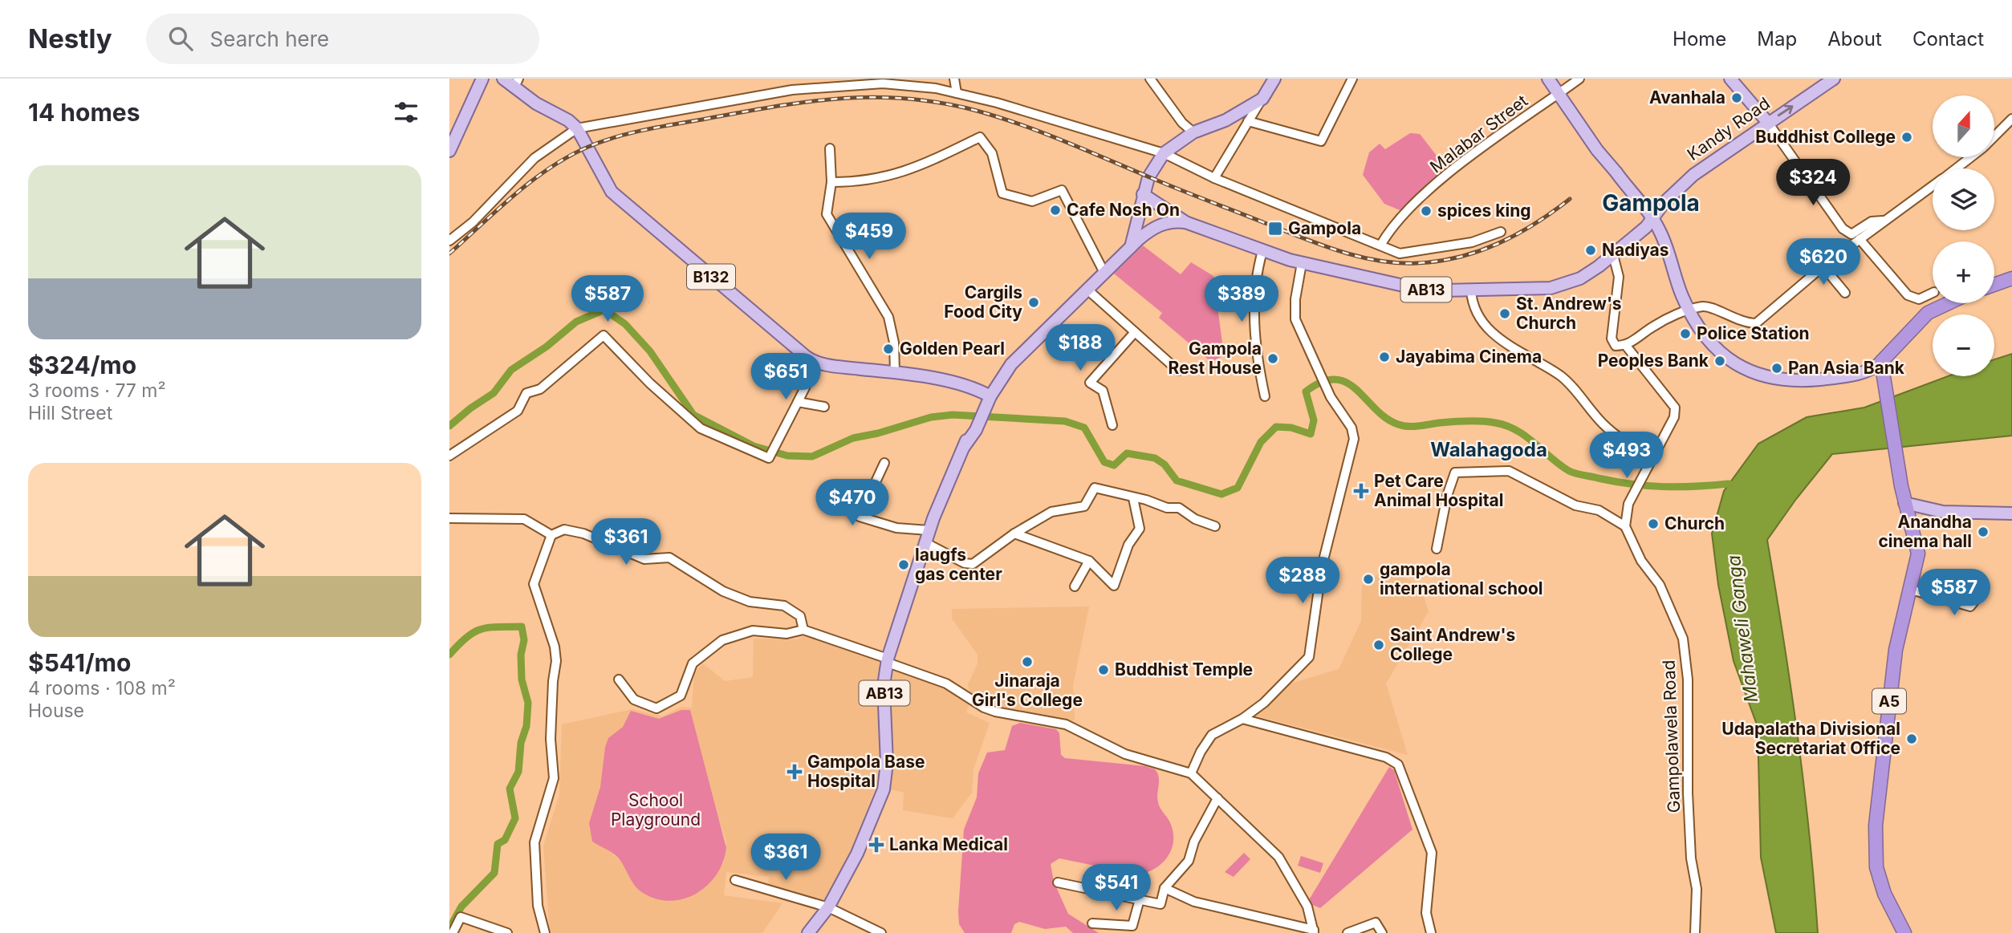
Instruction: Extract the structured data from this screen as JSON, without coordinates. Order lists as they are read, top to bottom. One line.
{"streets":{"highway":["A5"],"main road":["Kandy Road","B132","AB13"],"street":["Malabar Street","Gampolawela Road"]},"crossings":[["Kandy Road","AB13"]],"districts":["Gampola","Walahagoda"],"water":["Mahaweli Ganga"],"parks":["School Playground"],"places":{"other":["Avanhala","Buddhist College","Cafe Nosh On","spices king","Nadiyas","Cargils Food City","St. Andrew's Church","Police Station","Golden Pearl","Jayabima Cinema","Gampola Rest House","Peoples Bank","Pan Asia Bank","Church","Anandha cinema hall","laugfs gas center","gampola international school","Saint Andrew's College","Jinaraja Girl's College","Buddhist Temple","Udapalatha Divisional Secretariat Office"],"transit":["Gampola"],"health":["Pet Care Animal Hospital","Gampola Base Hospital","Lanka Medical"]},"north":"top","page":{"header":"Nestly","search":"Search here","nav":["Home","Map","About","Contact"],"heading":"14 homes","map_buttons":["+","−"],"list":[{"name":"$324/mo","note":"3 rooms · 77 m² · Hill Street"},{"name":"$541/mo","note":"4 rooms · 108 m² · House"}],"price":["$324","$459","$620","$587","$389","$188","$651","$493","$470","$361","$288","$587","$361","$541"]}}
